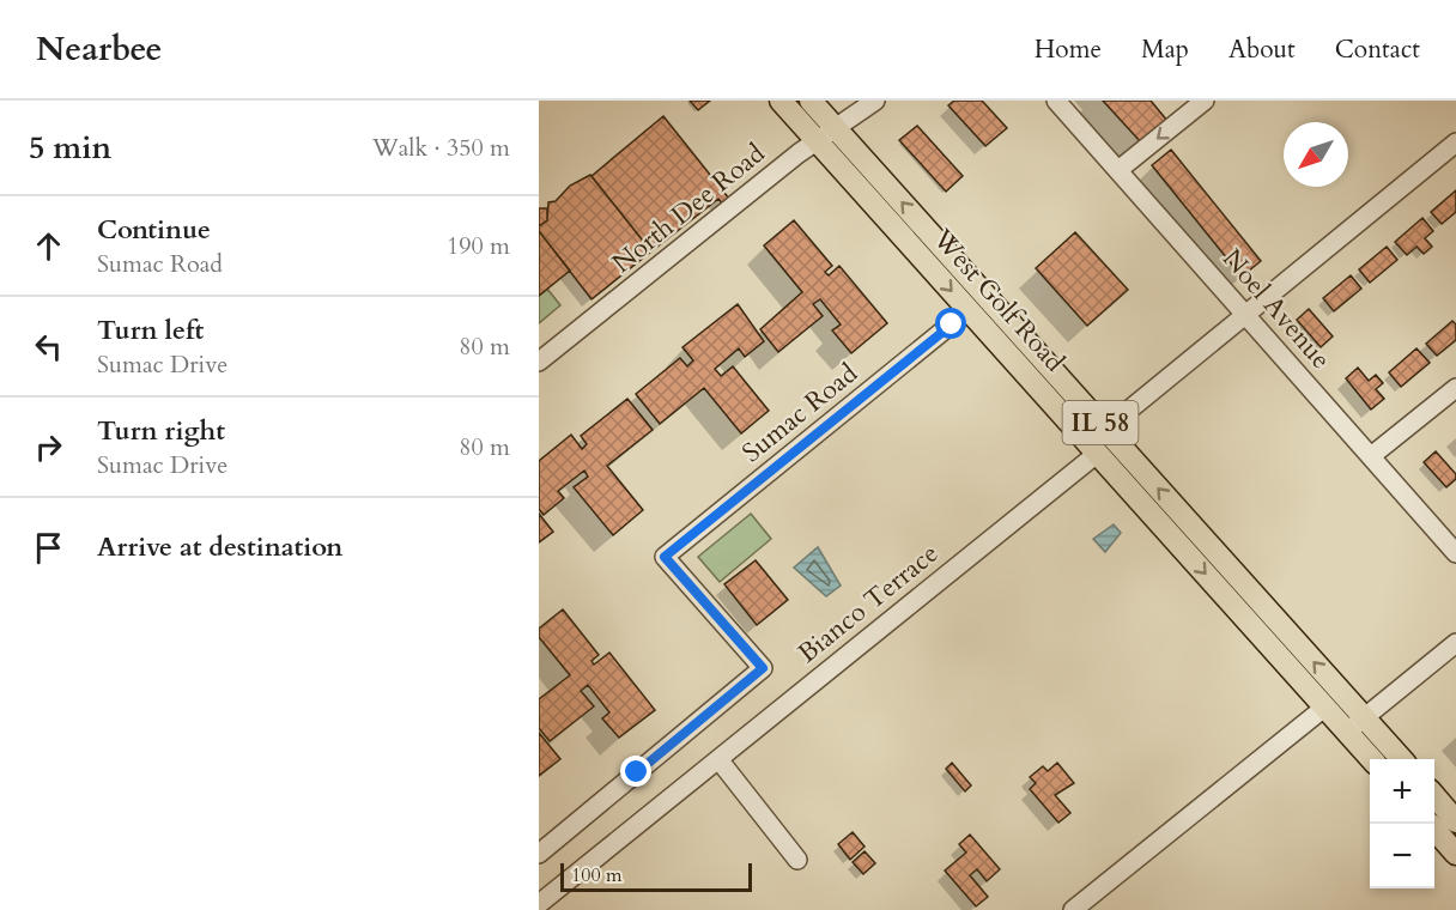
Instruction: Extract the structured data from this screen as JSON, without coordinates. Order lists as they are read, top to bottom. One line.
{"streets":{"main road":["West Golf Road","IL 58"],"street":["North Dee Road","Noel Avenue","Sumac Road","Bianco Terrace"]},"crossings":[["North Dee Road","West Golf Road"],["West Golf Road","Sumac Road"],["West Golf Road","Bianco Terrace"]],"scale_bar":"100 m","north":"bottom left","page":{"header":"Nearbee","nav":["Home","Map","About","Contact"],"heading":["5 min","Walk · 350 m"],"list":[["Continue","Sumac Road","190 m"],["Turn left","Sumac Drive","80 m"],["Turn right","Sumac Drive","80 m"],"Arrive at destination"],"map_buttons":["+","−"],"scale":"100 m"}}
